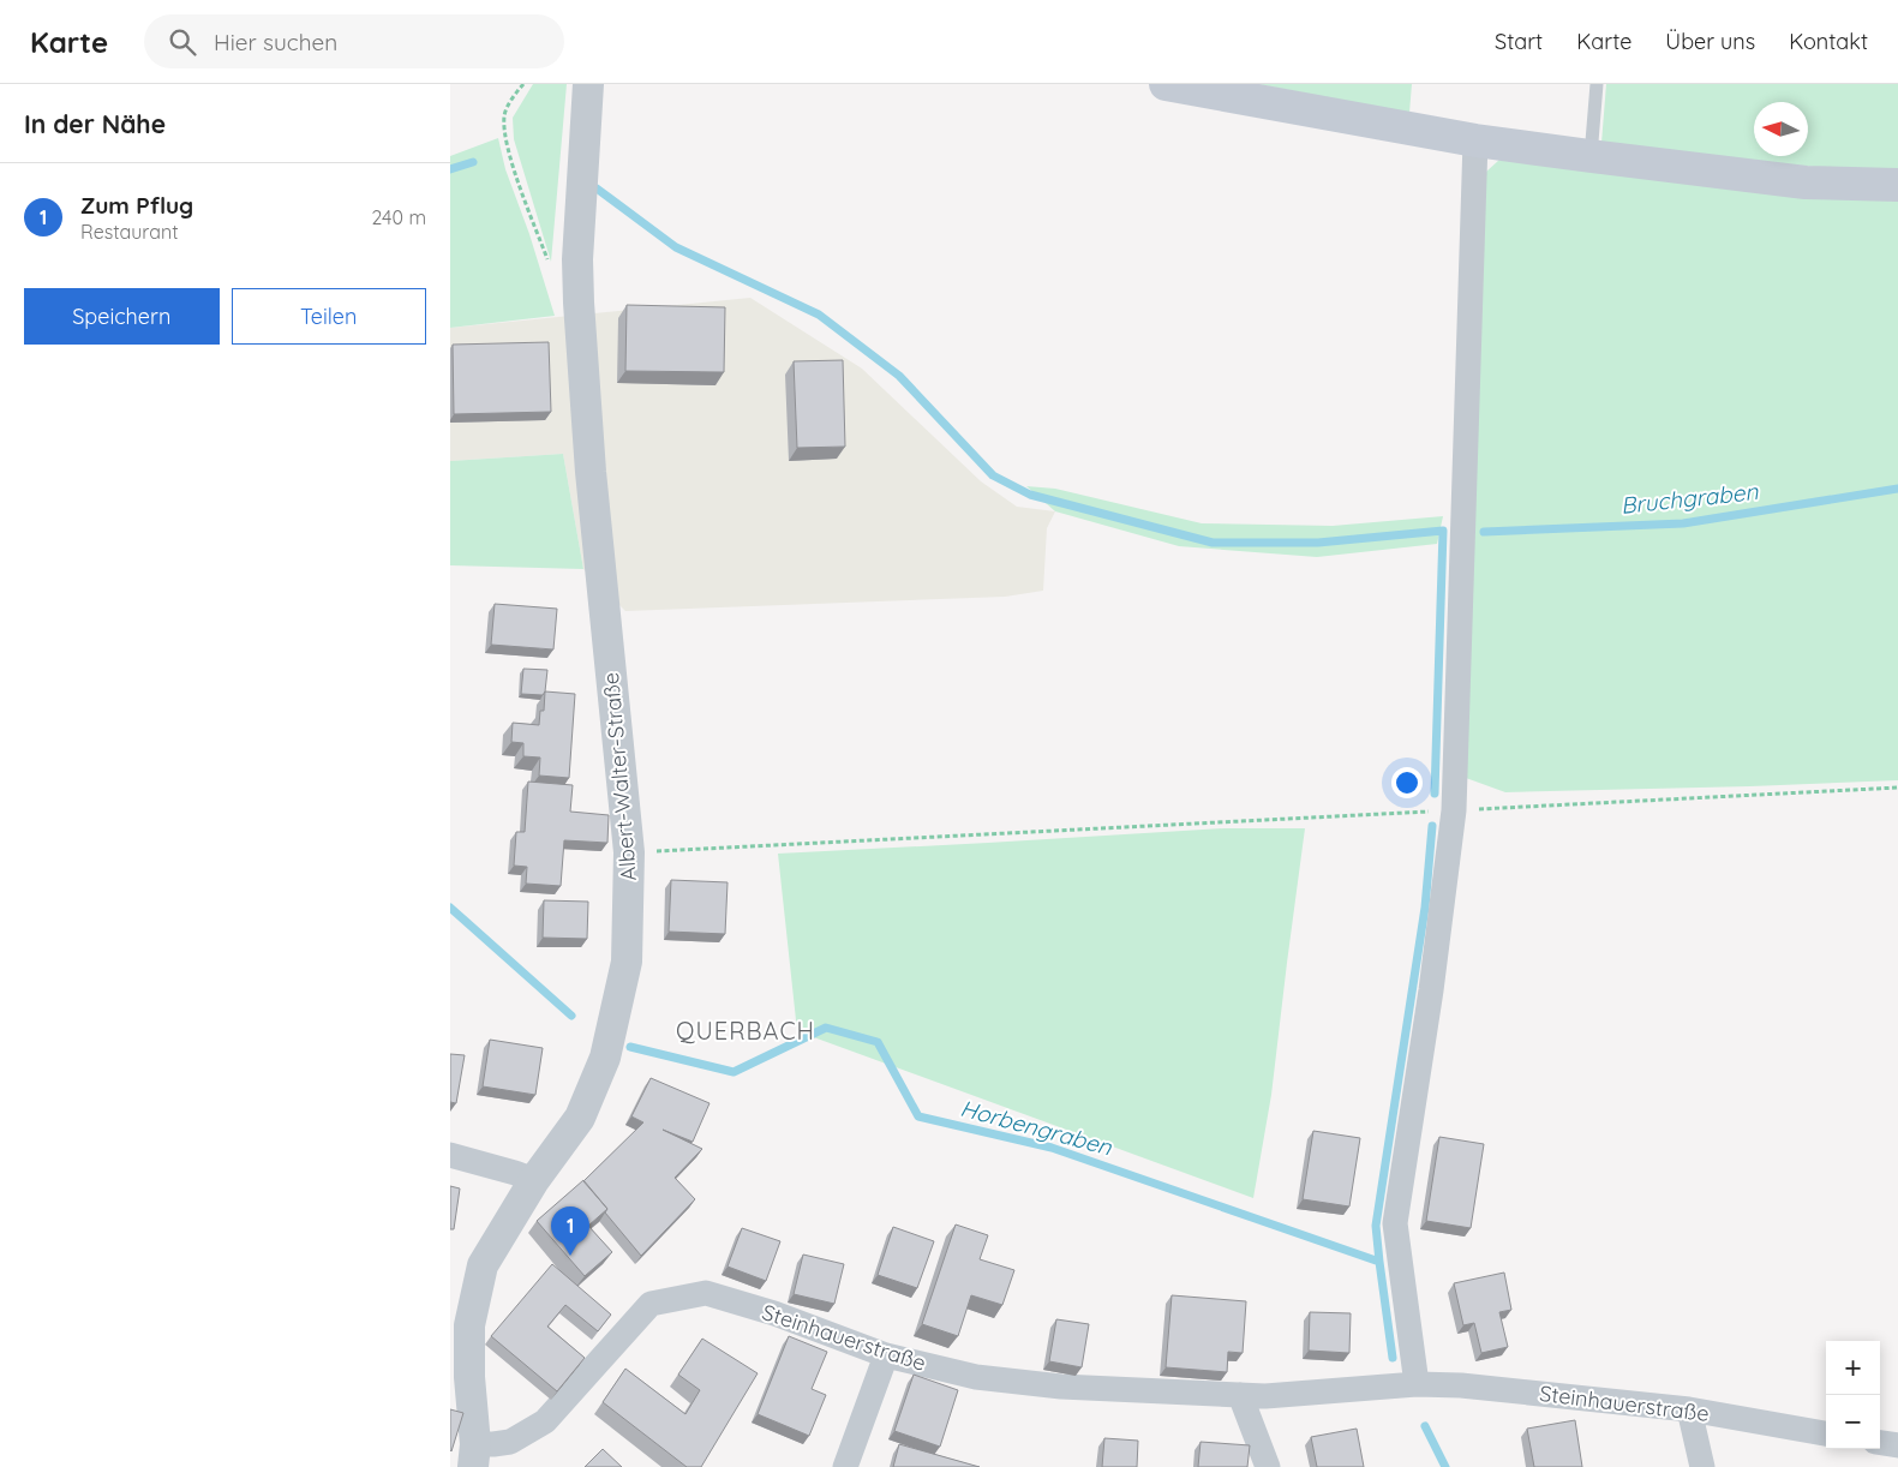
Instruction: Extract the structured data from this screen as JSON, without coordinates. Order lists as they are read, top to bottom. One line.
{"streets":{"street":["Albert-Walter-Straße","Steinhauerstraße"]},"crossings":[["Albert-Walter-Straße","Steinhauerstraße"]],"districts":["QUERBACH"],"water":["Bruchgraben","Horbengraben"],"north":"left","page":{"header":"Karte","search":"Hier suchen","nav":["Start","Karte","Über uns","Kontakt"],"heading":"In der Nähe","list":[{"mark":"1","name":"Zum Pflug","note":"Restaurant","value":"240 m"}],"buttons":["Speichern","Teilen"],"pins":"1","map_buttons":["+","−"]}}
